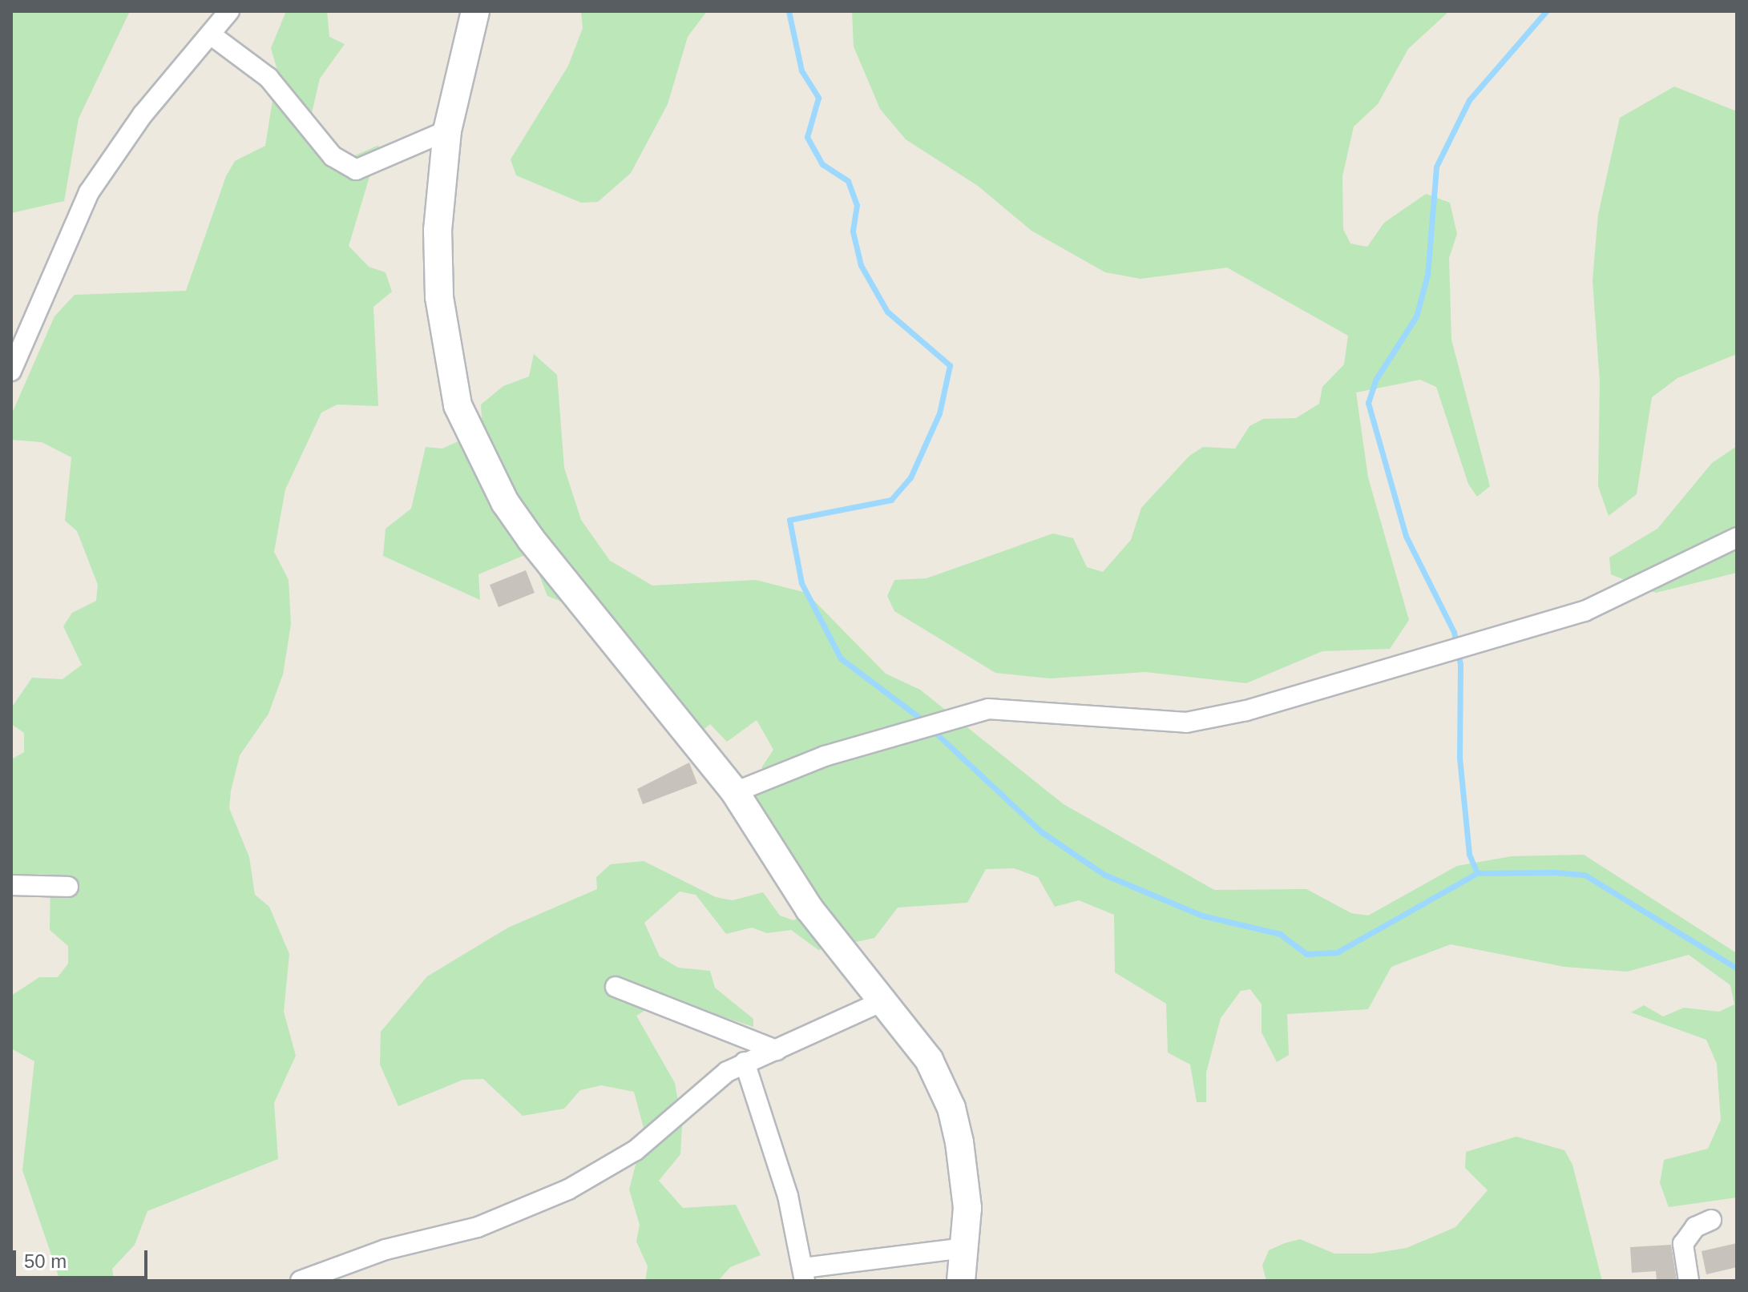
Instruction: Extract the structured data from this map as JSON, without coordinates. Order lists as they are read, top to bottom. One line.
{"scale_bar":"50 m"}
